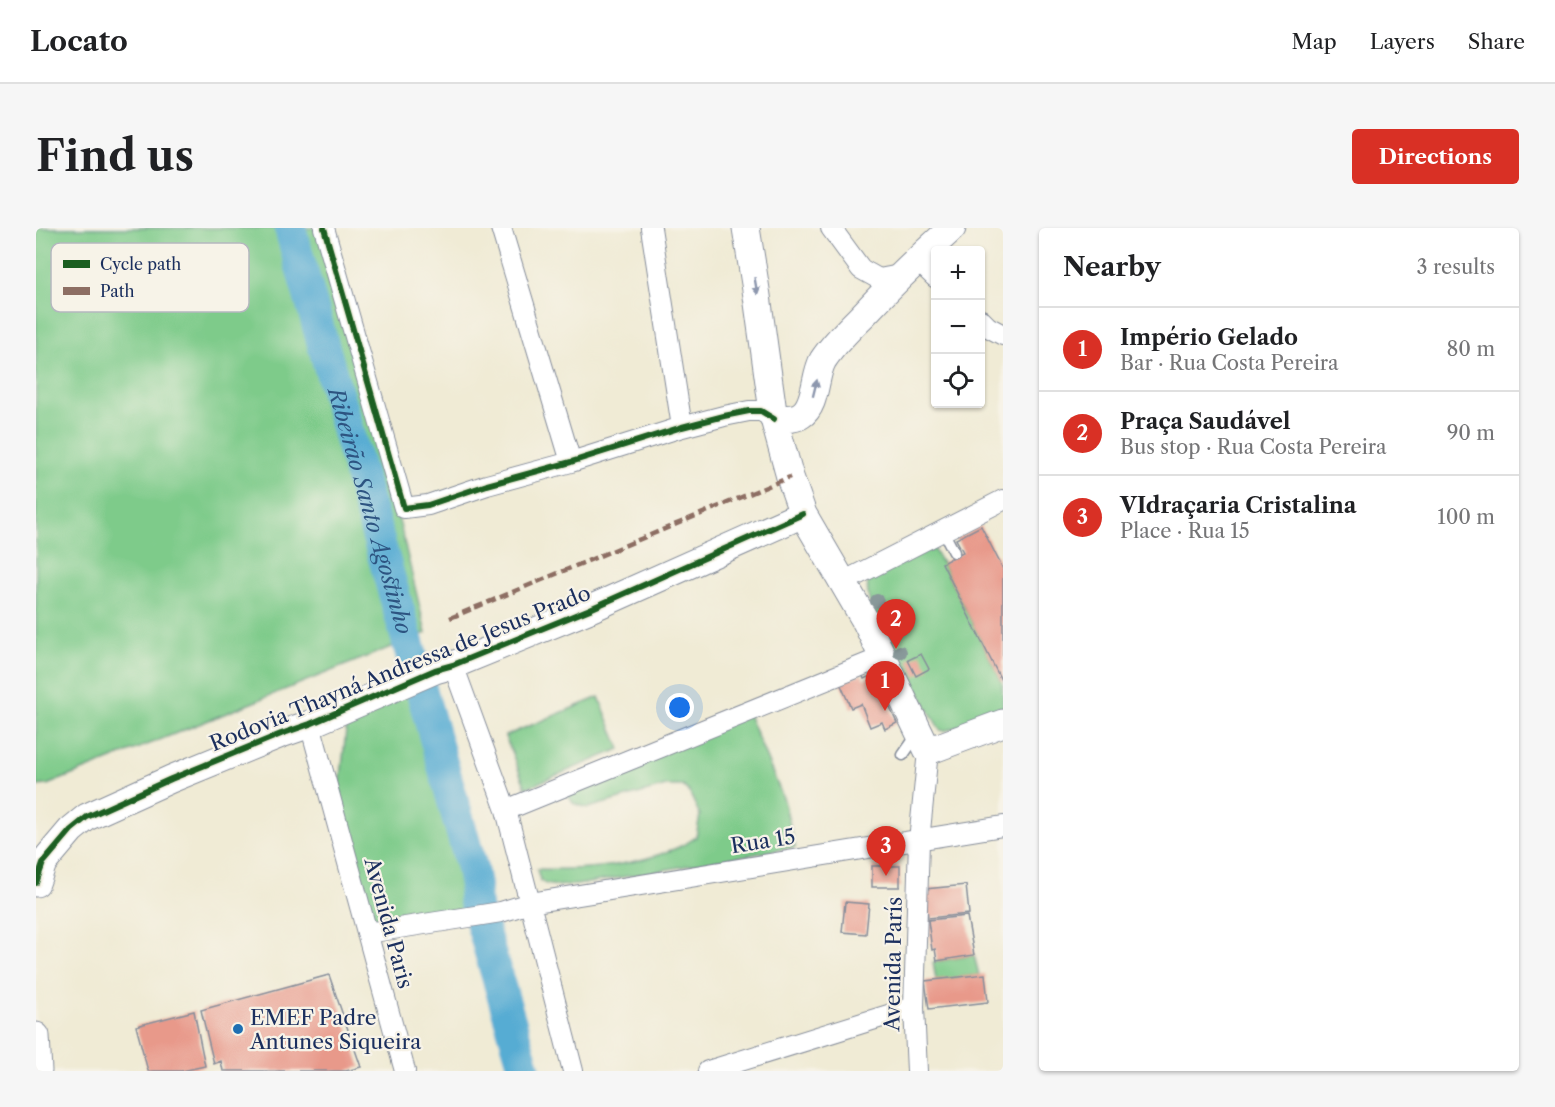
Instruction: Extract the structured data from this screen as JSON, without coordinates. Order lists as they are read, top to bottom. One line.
{"streets":{"street":["Rodovia Thayná Andressa de Jesus Prado","Rua 15","Avenida Paris","Avenida París"]},"crossings":[["Rodovia Thayná Andressa de Jesus Prado","Avenida Paris"],["Rua 15","Avenida Paris"],["Rua 15","Avenida París"]],"water":["Ribeirão Santo Agostinho"],"places":["EMEF Padre Antunes Siqueira"],"legend":["Cycle path","Path"],"page":{"header":"Locato","nav":["Map","Layers","Share"],"buttons":"Directions","title":"Find us","heading":["Nearby","3 results"],"map_buttons":["+","−"],"list":[{"mark":"1","name":"Império Gelado","note":"Bar · Rua Costa Pereira","value":"80 m"},{"mark":"2","name":"Praça Saudável","note":"Bus stop · Rua Costa Pereira","value":"90 m"},{"mark":"3","name":"VIdraçaria Cristalina","note":"Place · Rua 15","value":"100 m"}],"pins":["2","1","3"]}}
